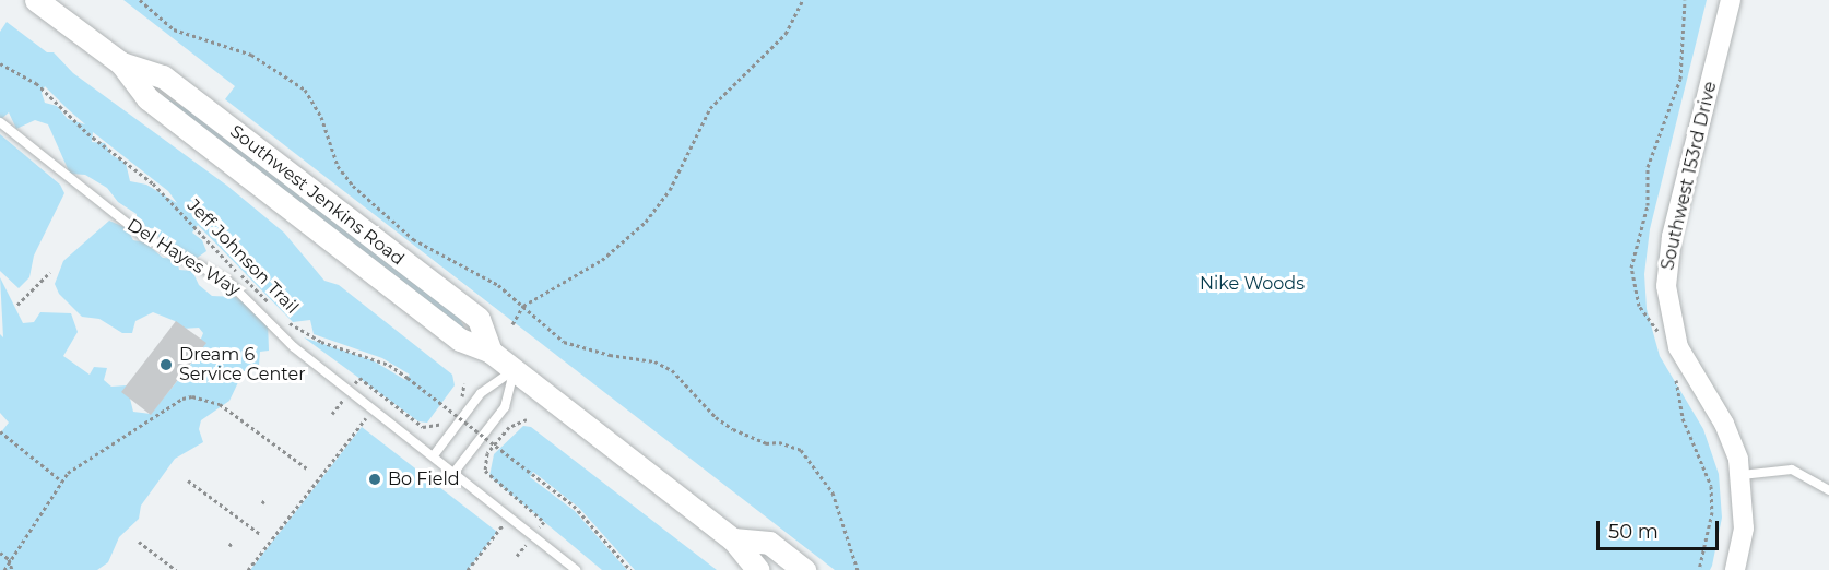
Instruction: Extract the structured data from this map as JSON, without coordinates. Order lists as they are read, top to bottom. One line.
{"streets":{"main road":["Southwest Jenkins Road"],"street":["Southwest 153rd Drive"],"lane":["Del Hayes Way"],"path":["Jeff Johnson Trail"]},"parks":["Nike Woods"],"places":["Dream 6 Service Center","Bo Field"],"scale_bar":"50 m"}
